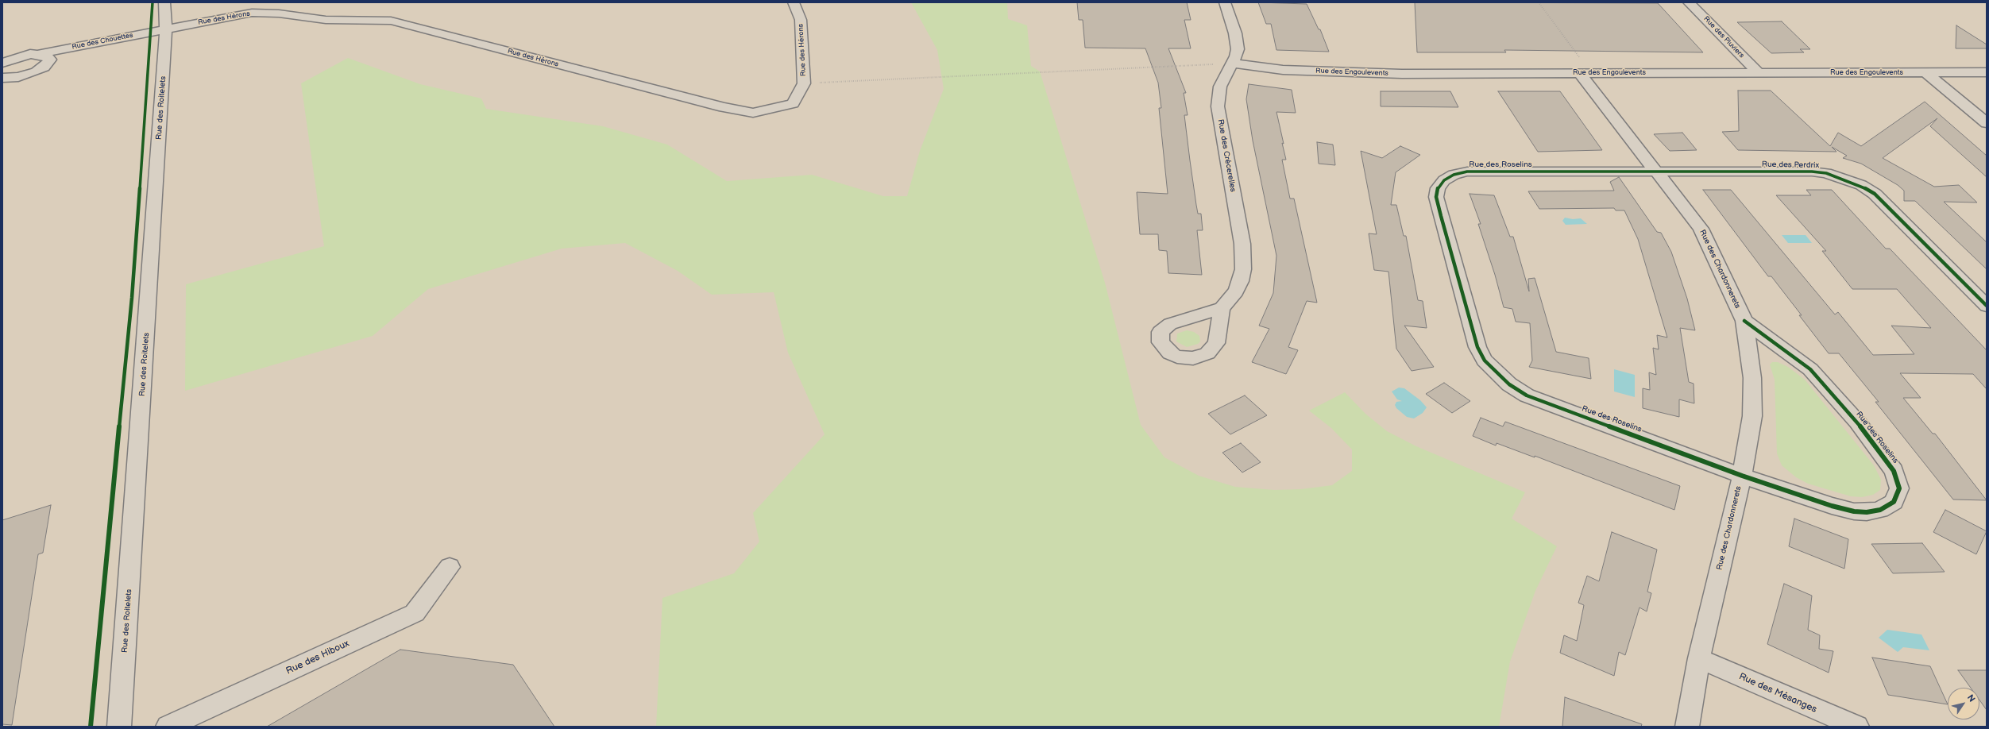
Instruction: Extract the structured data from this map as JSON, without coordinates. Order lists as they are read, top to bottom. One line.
{"streets":{"street":["Rue des Hérons","Rue des Pluviers","Rue des Chouettes","Rue des Engoulevents","Rue des Roitelets","Rue des Crécerelles","Rue des Roselins","Rue des Perdrix","Rue des Chardonnerets","Rue des Hiboux","Rue des Mésanges"]},"crossings":[["Rue des Hérons","Rue des Chouettes"],["Rue des Hérons","Rue des Roitelets"],["Rue des Pluviers","Rue des Engoulevents"],["Rue des Chouettes","Rue des Roitelets"],["Rue des Engoulevents","Rue des Crécerelles"],["Rue des Engoulevents","Rue des Chardonnerets"],["Rue des Roselins","Rue des Perdrix"],["Rue des Roselins","Rue des Chardonnerets"],["Rue des Perdrix","Rue des Chardonnerets"],["Rue des Chardonnerets","Rue des Mésanges"]],"north":"top right"}
